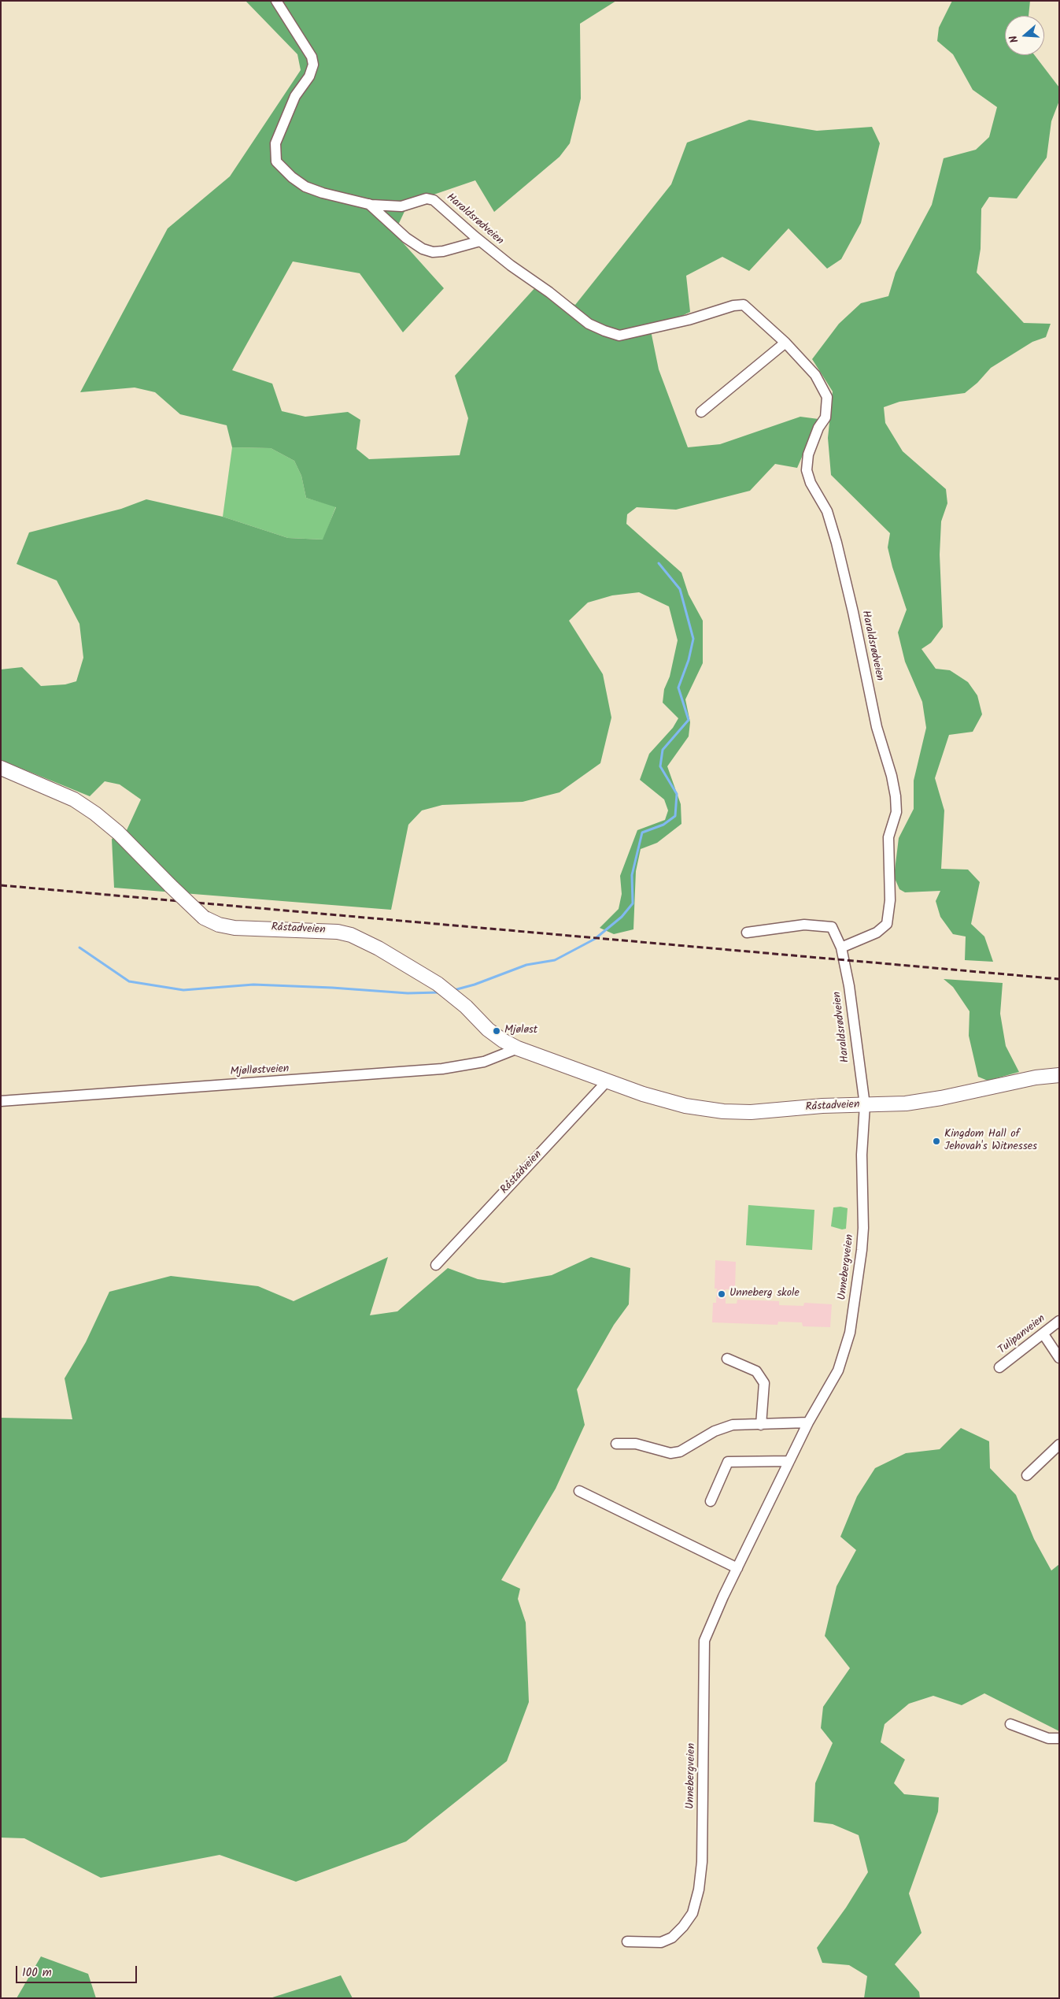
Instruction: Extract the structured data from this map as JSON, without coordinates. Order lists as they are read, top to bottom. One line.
{"streets":{"main road":["Råstadveien"],"street":["Haraldsrødveien","Mjølløstveien","Unnebergveien","Tulipanveien"]},"crossings":[["Haraldsrødveien","Råstadveien"],["Haraldsrødveien","Unnebergveien"],["Råstadveien","Mjølløstveien"],["Råstadveien","Unnebergveien"]],"places":["Mjøløst","Kingdom Hall of Jehovah's Witnesses","Unneberg skole"],"scale_bar":"100 m","north":"left"}
